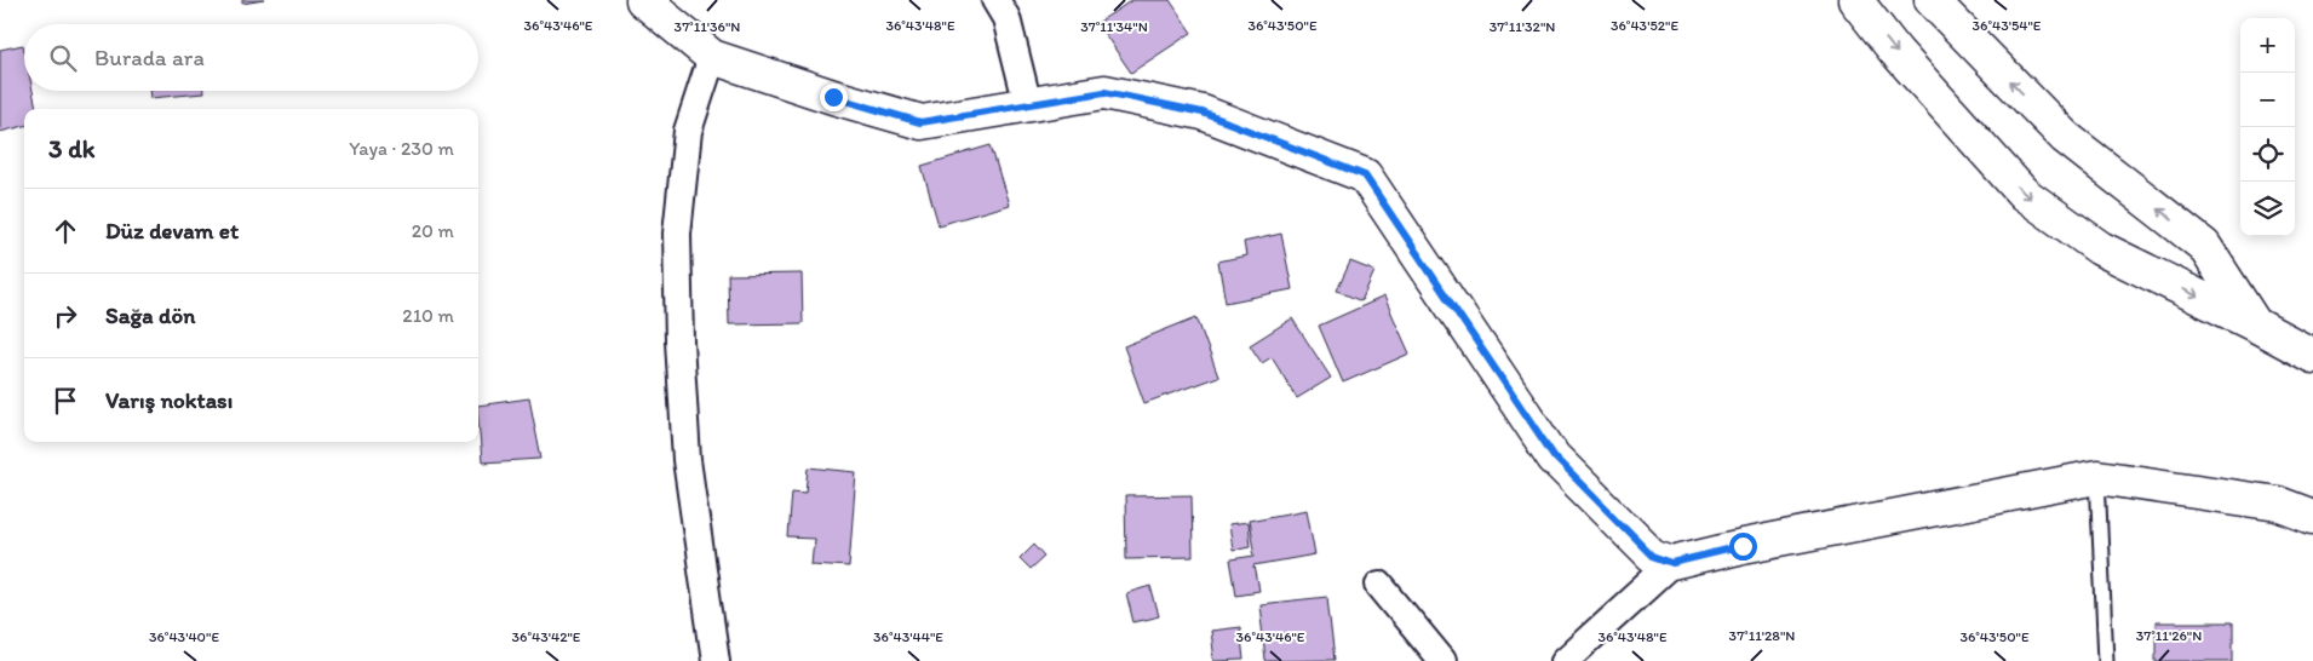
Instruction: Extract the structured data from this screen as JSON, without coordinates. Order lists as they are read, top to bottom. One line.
{"page":{"map_buttons":["+","−"],"search":"Burada ara","heading":["3 dk","Yaya · 230 m"],"list":[["Düz devam et","20 m"],["Sağa dön","210 m"],"Varış noktası"]},"coordinates":["36°43'46\"E","36°43'48\"E","36°43'52\"E","36°43'54\"E","36°43'50\"E","37°11'36\"N","37°11'34\"N","37°11'32\"N","37°11'28\"N","37°11'26\"N","36°43'40\"E","36°43'42\"E","36°43'44\"E"]}
